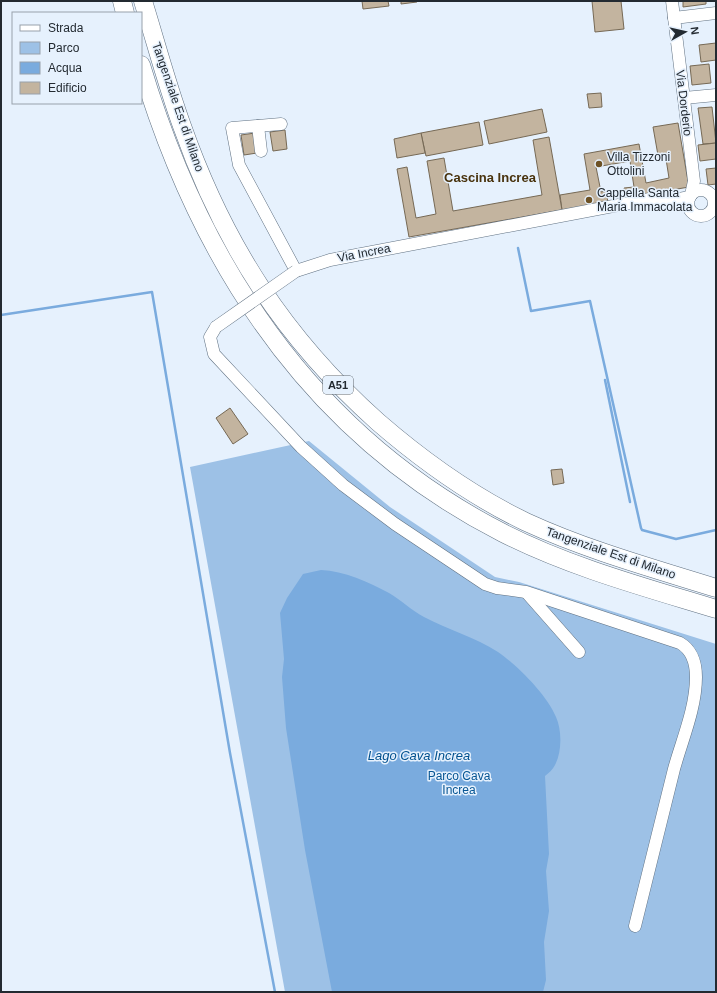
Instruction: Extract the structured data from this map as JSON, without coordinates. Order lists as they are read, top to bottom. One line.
{"streets":{"highway":["Tangenziale Est di Milano","A51"],"street":["Via Dorderio","Via Increa"]},"crossings":[["Via Dorderio","Via Increa"]],"districts":["Cascina Increa"],"water":["Lago Cava Increa"],"parks":["Parco Cava Increa"],"places":["Villa Tizzoni Ottolini","Cappella Santa Maria Immacolata"],"legend":["Strada","Parco","Acqua","Edificio"],"north":"right"}
